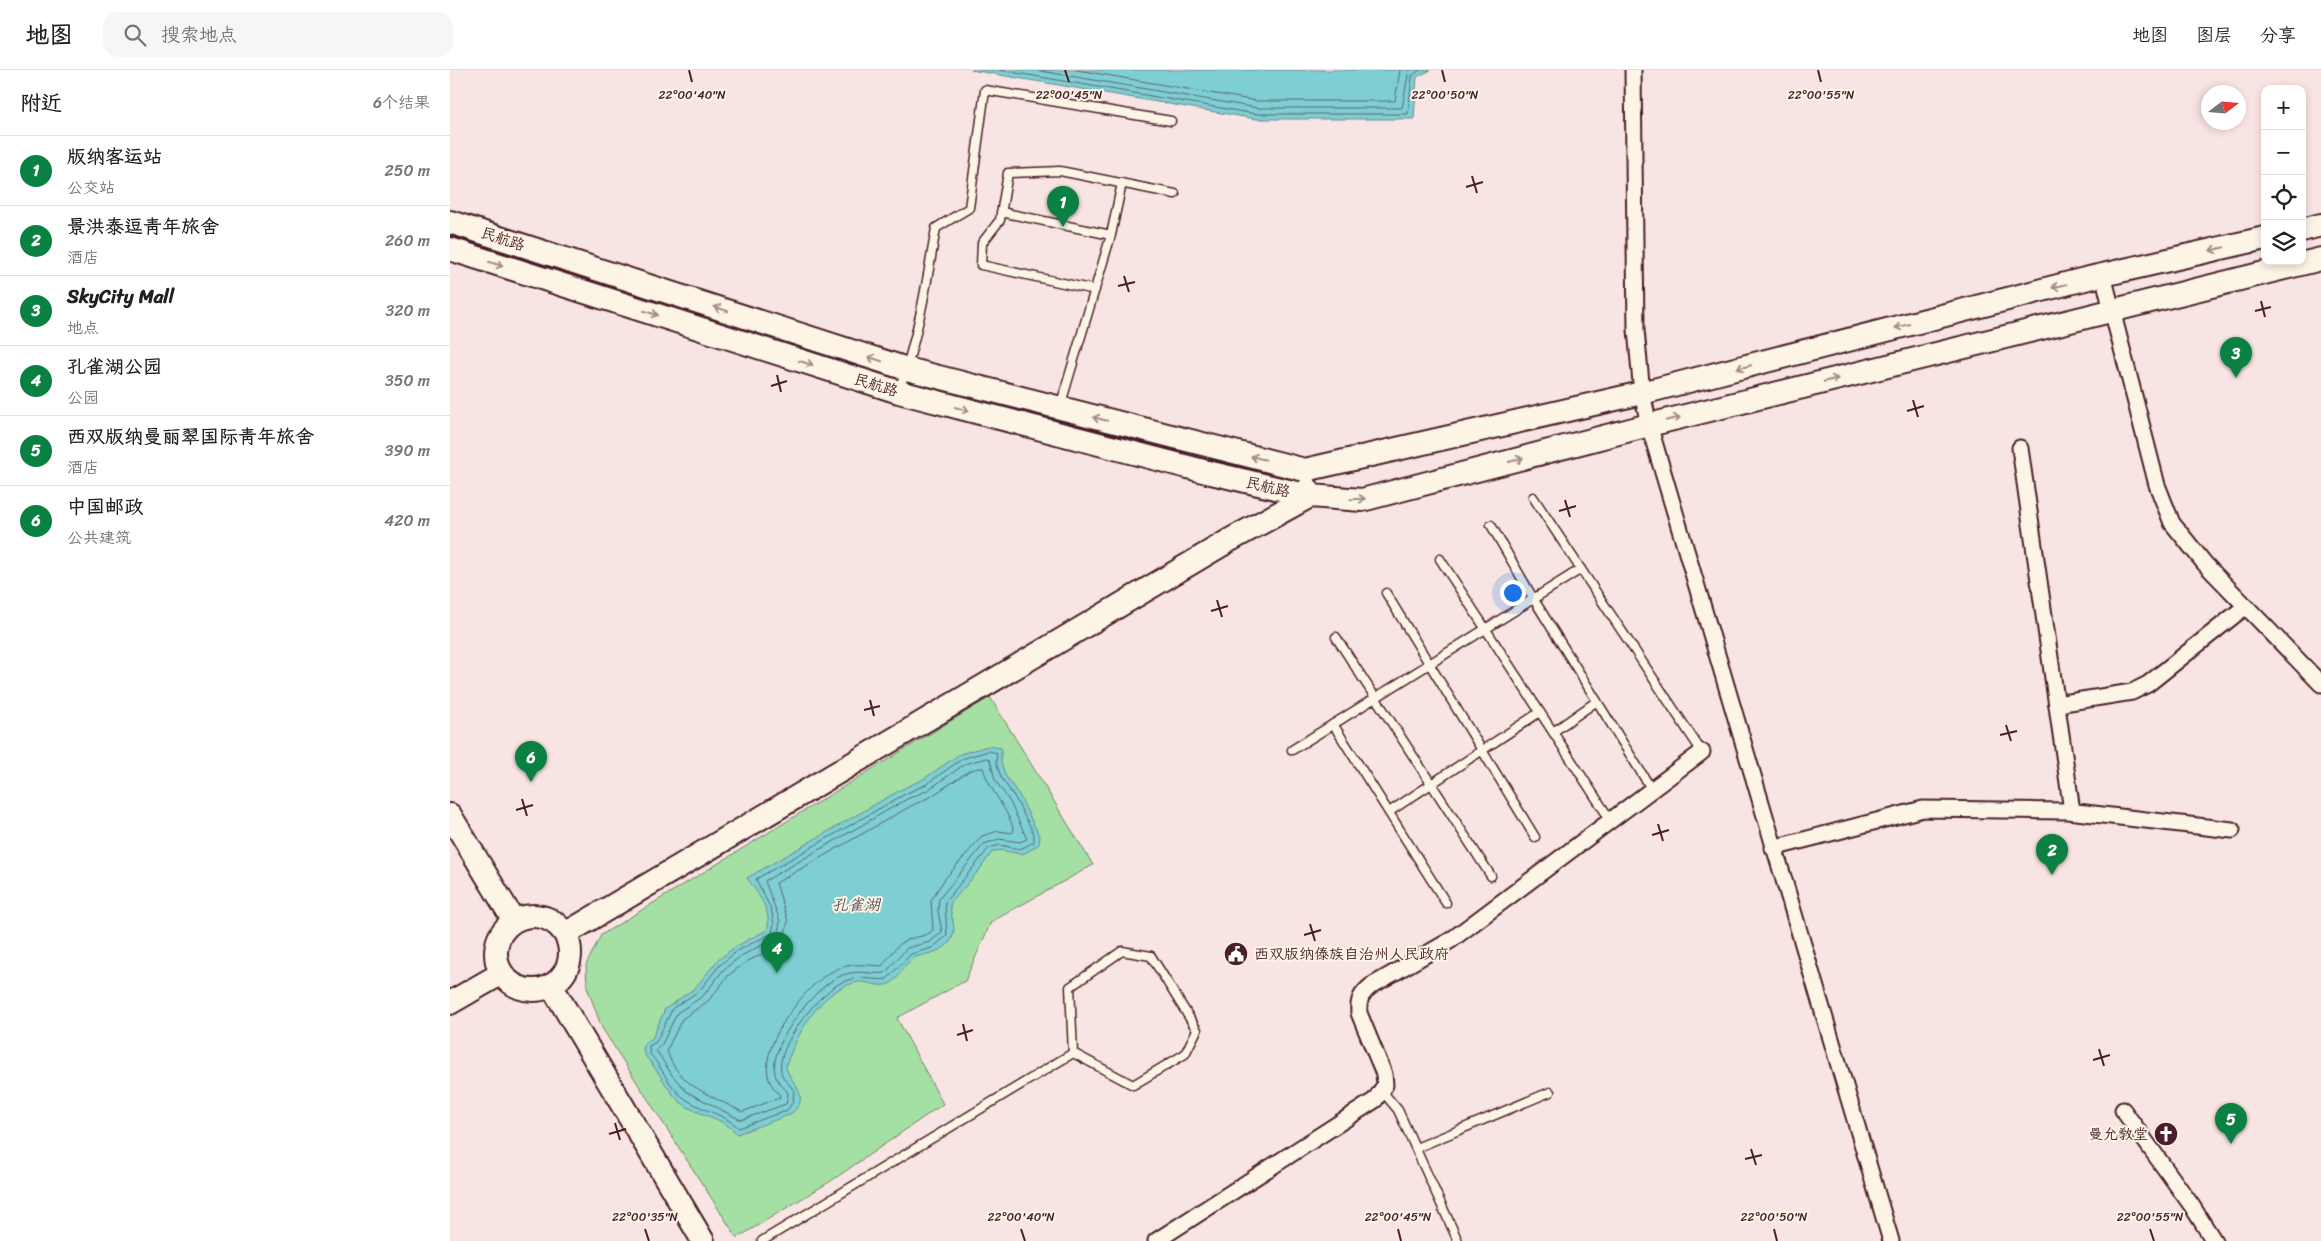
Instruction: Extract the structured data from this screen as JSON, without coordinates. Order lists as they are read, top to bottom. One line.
{"streets":{"main road":["民航路"]},"water":["孔雀湖"],"places":{"public building":["西双版纳傣族自治州人民政府"],"church":["曼允教堂"]},"north":"right","page":{"header":"地图","search":"搜索地点","nav":["地图","图层","分享"],"heading":["附近","6个结果"],"map_buttons":["+","−"],"list":[{"mark":"1","name":"版纳客运站","note":"公交站","value":"250 m"},{"mark":"2","name":"景洪泰逗青年旅舍","note":"酒店","value":"260 m"},{"mark":"3","name":"SkyCity Mall","note":"地点","value":"320 m"},{"mark":"4","name":"孔雀湖公园","note":"公园","value":"350 m"},{"mark":"5","name":"西双版纳曼丽翠国际青年旅舍","note":"酒店","value":"390 m"},{"mark":"6","name":"中国邮政","note":"公共建筑","value":"420 m"}],"pins":["1","3","6","2","4","5"]},"coordinates":["22°00'40\"N","22°00'45\"N","22°00'50\"N","22°00'55\"N","22°00'35\"N"]}
